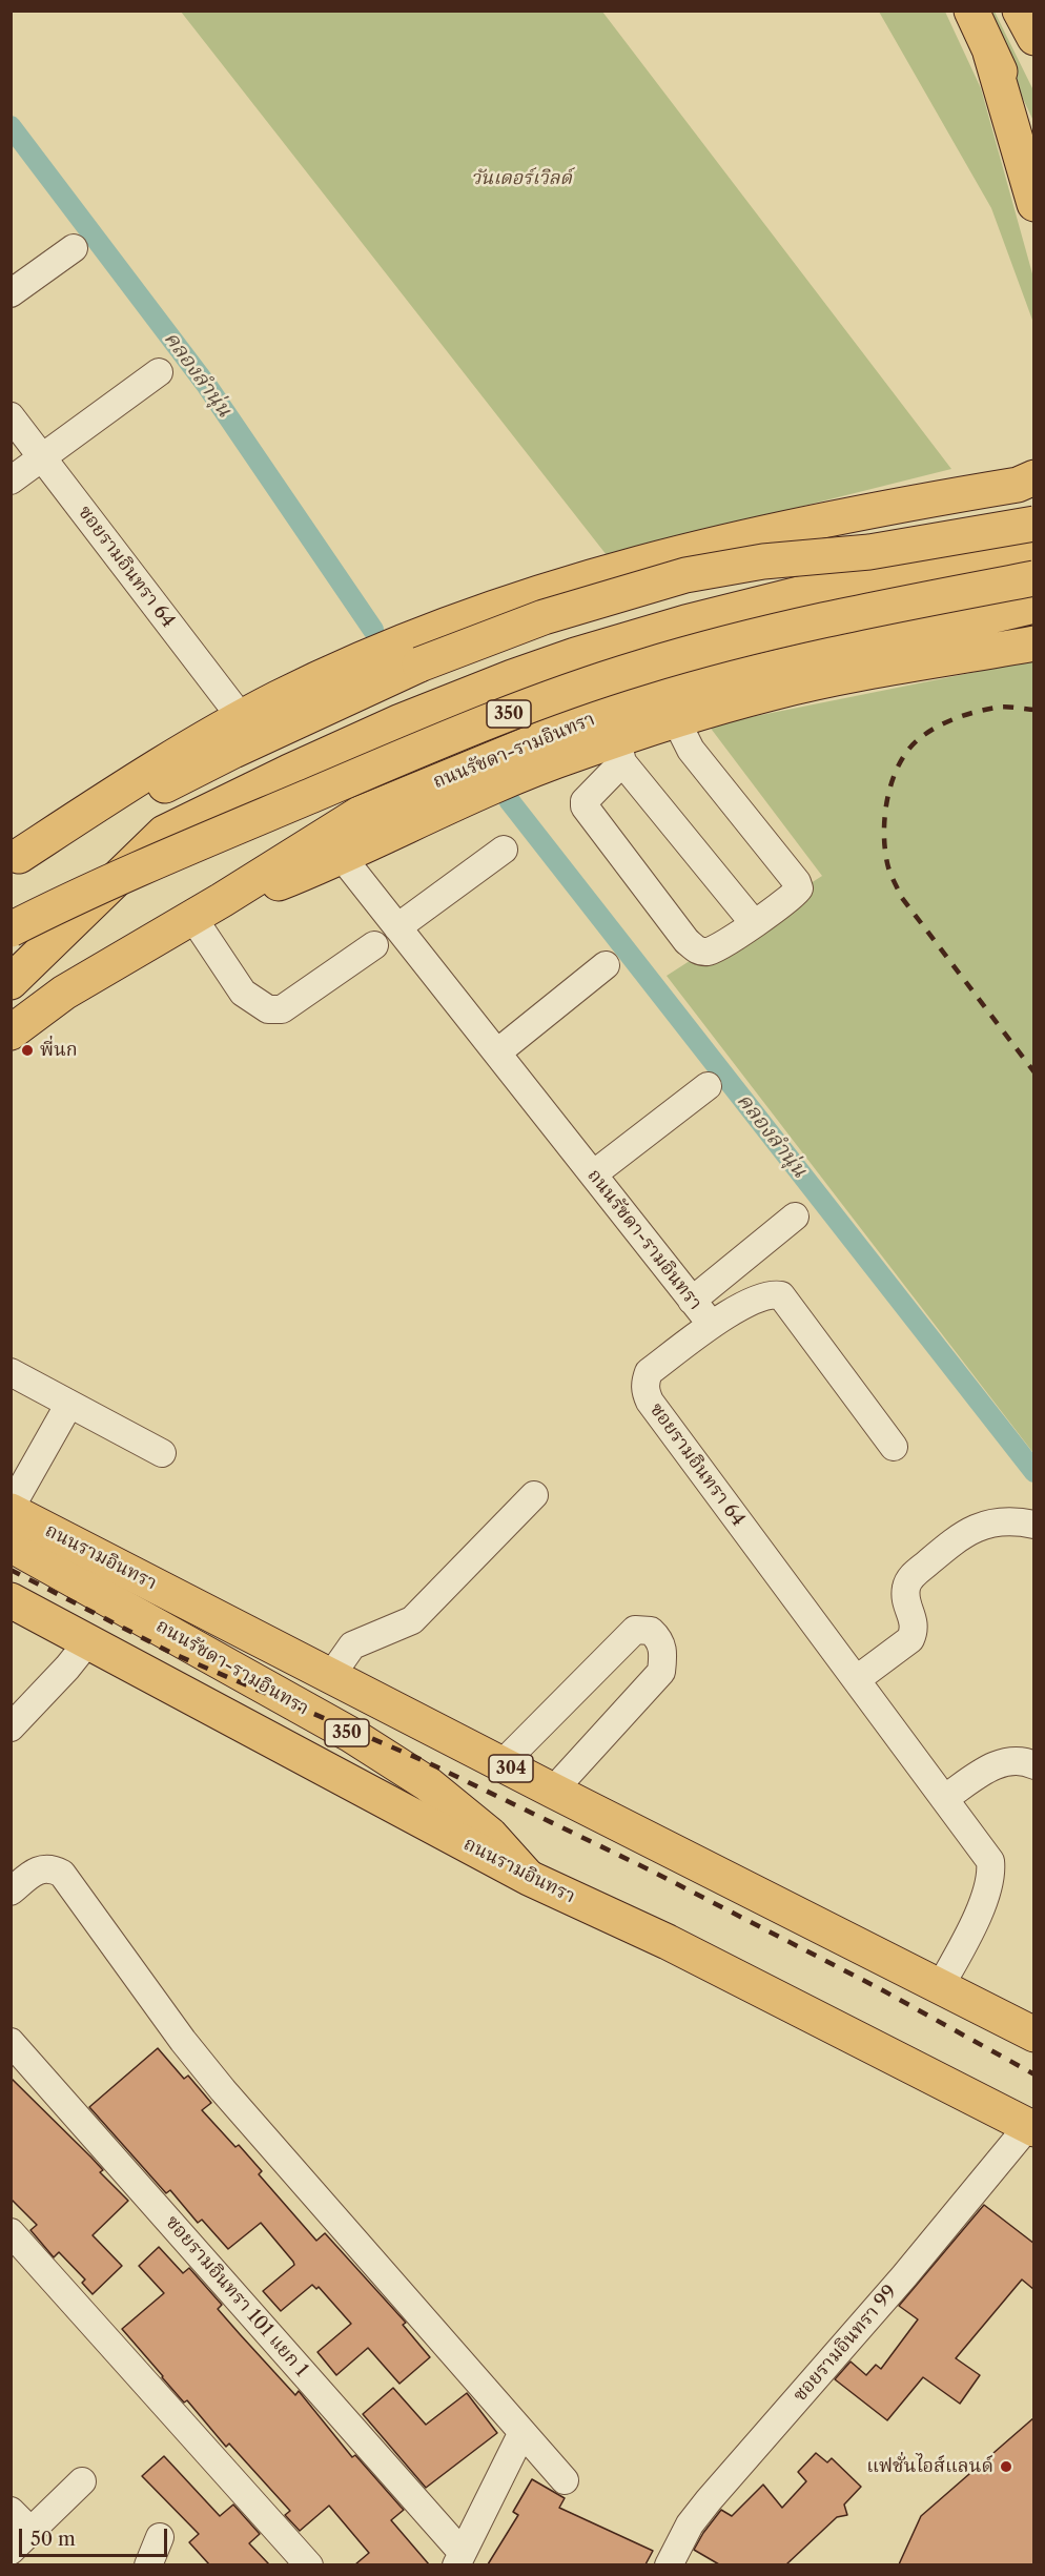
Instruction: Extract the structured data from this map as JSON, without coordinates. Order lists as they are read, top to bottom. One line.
{"streets":{"main road":["350","ถนนรัชดา-รามอินทรา","ถนนรามอินทรา","304"],"street":["ซอยรามอินทรา 64","ซอยรามอินทรา 101 แยก 1","ซอยรามอินทรา 99"]},"crossings":[["ซอยรามอินทรา 64","ถนนรัชดา-รามอินทรา"],["ซอยรามอินทรา 64","ถนนรามอินทรา"],["ถนนรัชดา-รามอินทรา","ถนนรามอินทรา"],["ถนนรามอินทรา","ซอยรามอินทรา 99"]],"water":["คลองลำนุ่น"],"parks":["วันเดอร์เวิลด์"],"places":["พี่นก","แฟชั่นไอส์แลนด์"],"scale_bar":"50 m"}
